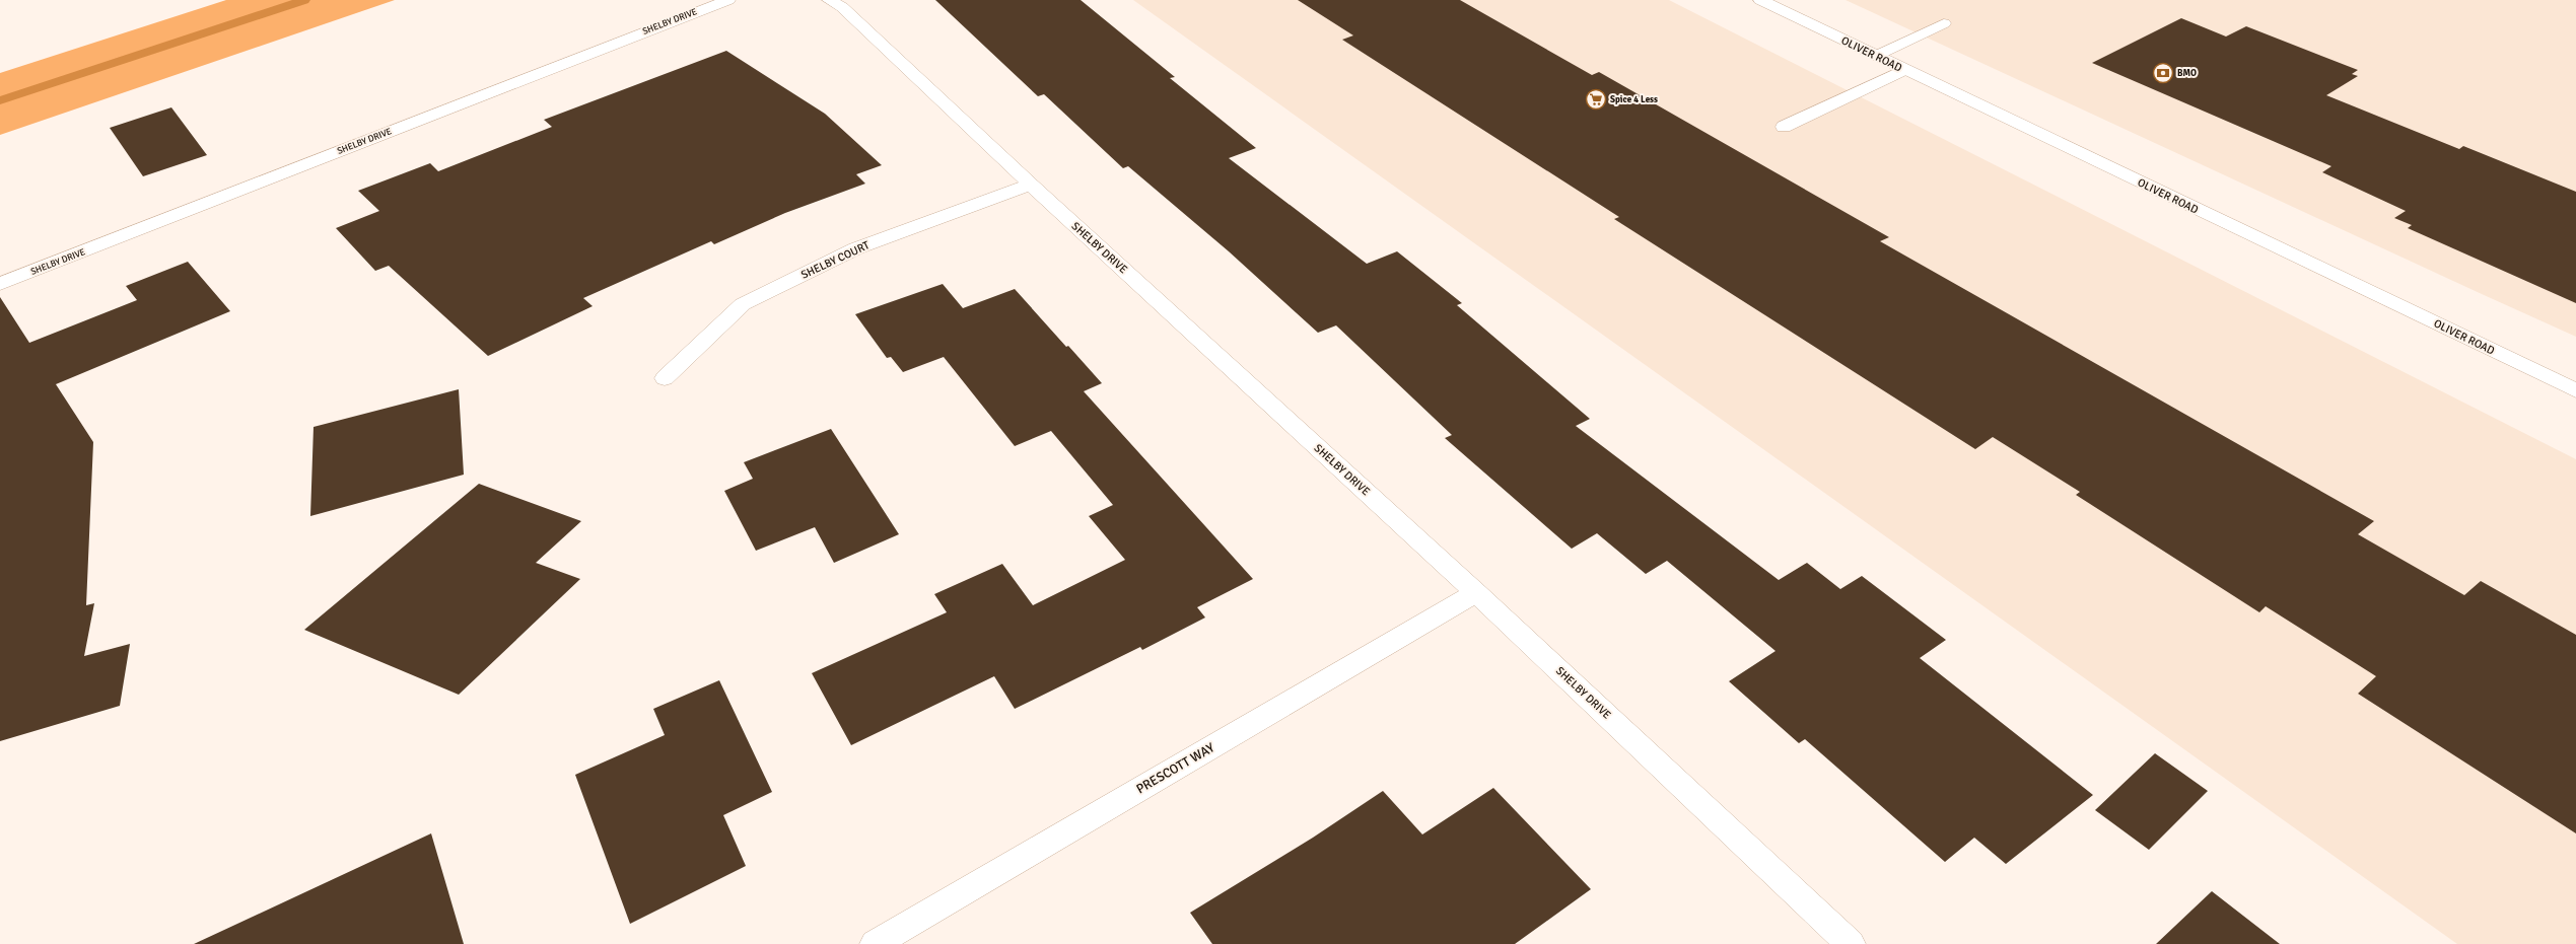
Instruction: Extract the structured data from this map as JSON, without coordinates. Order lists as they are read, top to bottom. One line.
{"streets":{"street":["SHELBY DRIVE","OLIVER ROAD","SHELBY COURT","PRESCOTT WAY"]},"crossings":[["SHELBY DRIVE","SHELBY COURT"],["SHELBY DRIVE","PRESCOTT WAY"]],"places":{"bank":["BMO"],"supermarket":["Spice 4 Less"]}}
